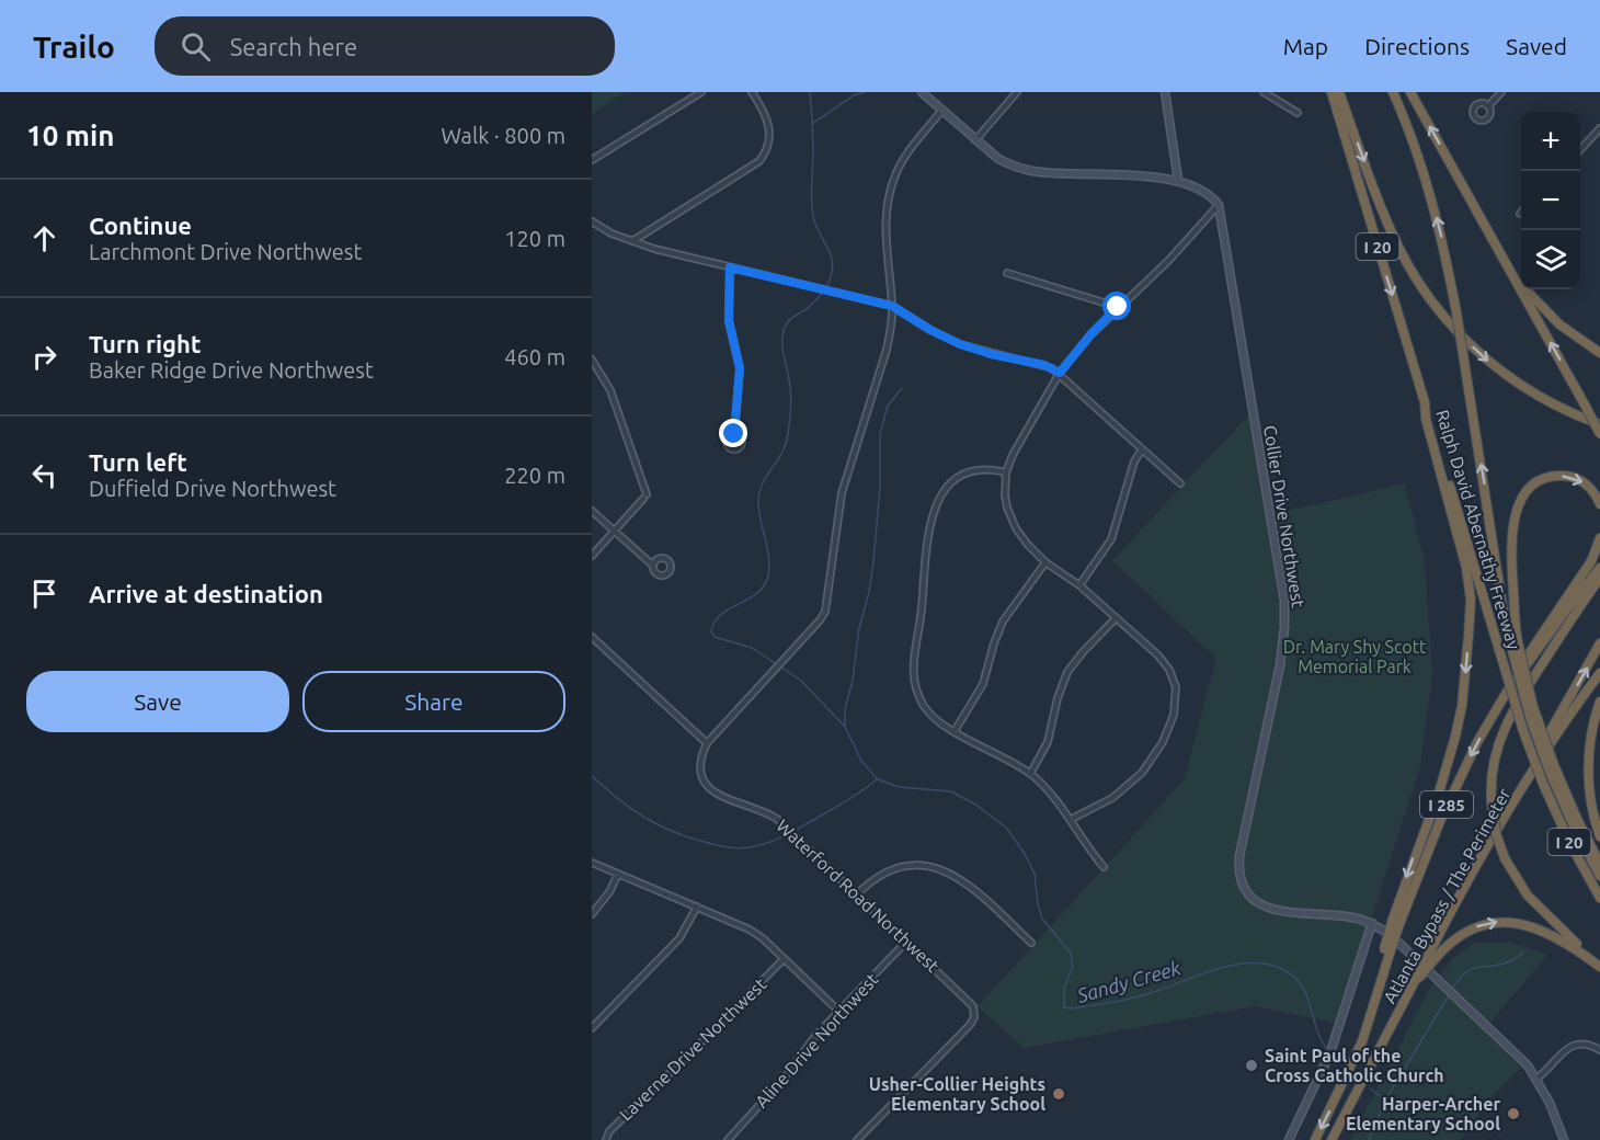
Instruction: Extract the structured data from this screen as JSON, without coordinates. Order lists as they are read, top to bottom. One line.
{"streets":{"highway":["I 20","Ralph David Abernathy Freeway","I 285","Atlanta Bypass / The Perimeter"],"main road":["Collier Drive Northwest"],"street":["Waterford Road Northwest","Aline Drive Northwest","Laverne Drive Northwest"]},"crossings":[["I 20","Ralph David Abernathy Freeway"],["Waterford Road Northwest","Aline Drive Northwest"]],"water":["Sandy Creek"],"parks":["Dr. Mary Shy Scott Memorial Park"],"places":["Saint Paul of the Cross Catholic Church","Usher-Collier Heights Elementary School","Harper-Archer Elementary School"],"page":{"header":"Trailo","search":"Search here","nav":["Map","Directions","Saved"],"heading":["10 min","Walk · 800 m"],"map_buttons":["+","−"],"list":[["Continue","Larchmont Drive Northwest","120 m"],["Turn right","Baker Ridge Drive Northwest","460 m"],["Turn left","Duffield Drive Northwest","220 m"],"Arrive at destination"],"buttons":["Save","Share"]}}
